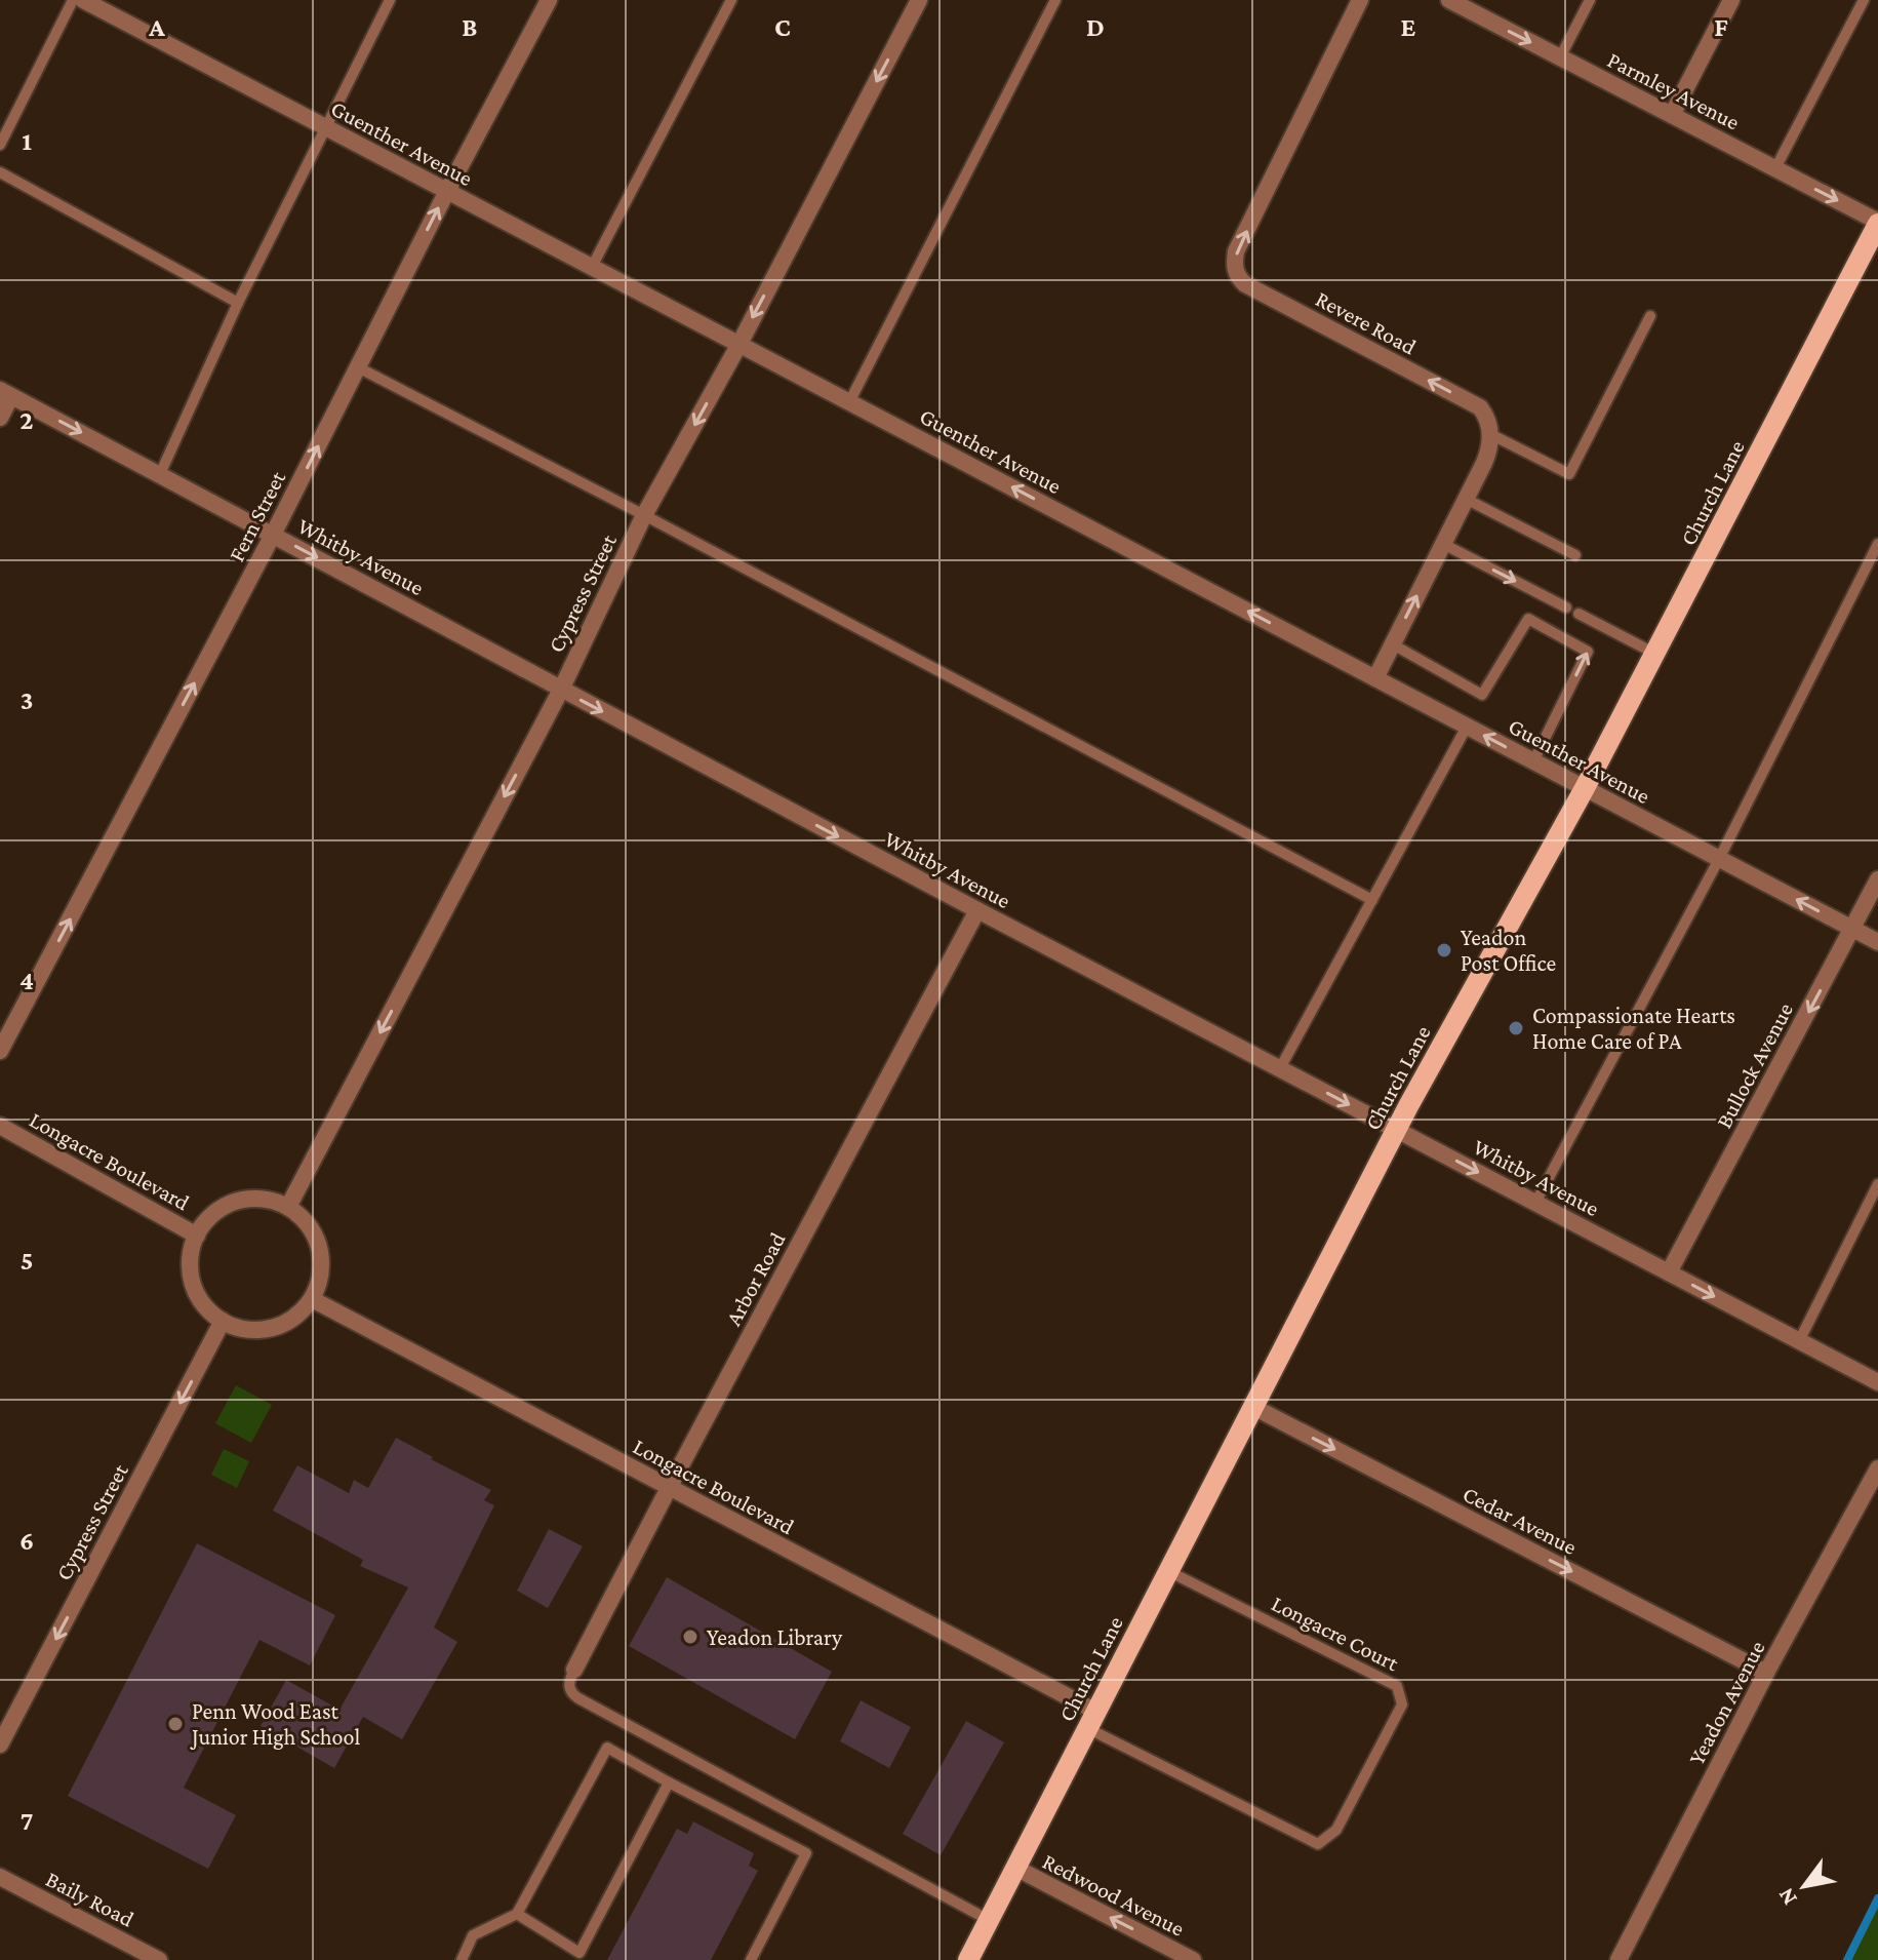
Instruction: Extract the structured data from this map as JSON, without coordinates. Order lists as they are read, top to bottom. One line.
{"streets":{"main road":["Church Lane"],"street":["Parmley Avenue","Guenther Avenue","Revere Road","Fern Street","Whitby Avenue","Cypress Street","Bullock Avenue","Longacre Boulevard","Arbor Road","Cedar Avenue","Yeadon Avenue","Redwood Avenue","Baily Road"],"lane":["Longacre Court"]},"crossings":[["Parmley Avenue","Church Lane"],["Guenther Avenue","Church Lane"],["Guenther Avenue","Fern Street"],["Guenther Avenue","Cypress Street"],["Guenther Avenue","Bullock Avenue"],["Church Lane","Whitby Avenue"],["Church Lane","Longacre Boulevard"],["Church Lane","Cedar Avenue"],["Church Lane","Longacre Court"],["Church Lane","Redwood Avenue"],["Fern Street","Whitby Avenue"],["Whitby Avenue","Cypress Street"],["Whitby Avenue","Bullock Avenue"],["Whitby Avenue","Arbor Road"],["Cypress Street","Longacre Boulevard"],["Longacre Boulevard","Arbor Road"],["Longacre Boulevard","Longacre Court"],["Cedar Avenue","Yeadon Avenue"]],"one_way":["Parmley Avenue","Guenther Avenue","Fern Street","Whitby Avenue","Cypress Street","Bullock Avenue","Cedar Avenue","Redwood Avenue"],"places":["Yeadon Post Office","Compassionate Hearts Home Care of PA","Yeadon Library","Penn Wood East Junior High School"],"north":"bottom left","grid":{"columns":["A","B","C","D","E","F"],"rows":["1","2","3","4","5","6","7"]}}
